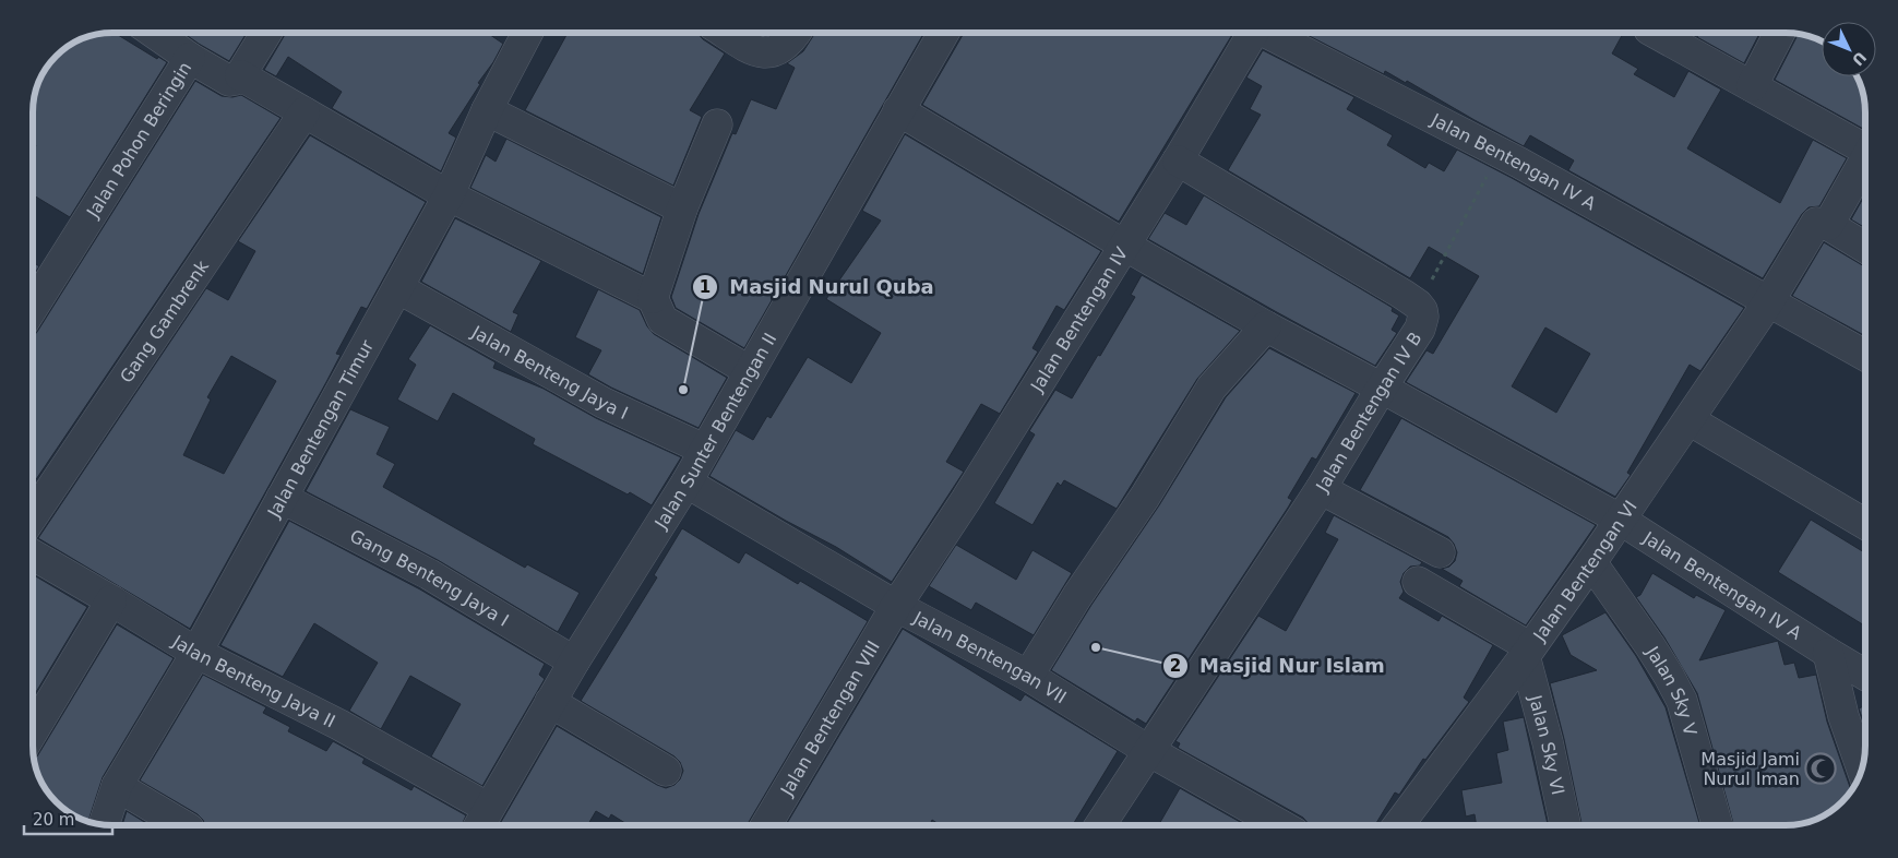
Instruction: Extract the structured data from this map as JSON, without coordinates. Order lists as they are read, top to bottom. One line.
{"streets":{"street":["Jalan Pohon Beringin","Jalan Bentengan IV A","Jalan Bentengan IV","Gang Gambrenk","Jalan Benteng Jaya I","Jalan Bentengan IV B","Jalan Bentengan Timur","Jalan Sunter Bentengan II","Jalan Bentengan VI","Gang Benteng Jaya I","Jalan Bentengan VII","Jalan Benteng Jaya II","Jalan Sky V","Jalan Bentengan VIII","Jalan Sky VI"]},"crossings":[["Jalan Bentengan IV A","Jalan Bentengan IV"],["Jalan Bentengan IV A","Jalan Bentengan IV B"],["Jalan Bentengan IV A","Jalan Sunter Bentengan II"],["Jalan Bentengan IV A","Jalan Bentengan VI"],["Jalan Bentengan IV","Jalan Bentengan IV B"],["Jalan Bentengan IV","Jalan Bentengan VII"],["Jalan Bentengan IV","Jalan Bentengan VIII"],["Jalan Benteng Jaya I","Jalan Bentengan Timur"],["Jalan Benteng Jaya I","Jalan Sunter Bentengan II"],["Jalan Bentengan IV B","Jalan Bentengan VII"],["Jalan Bentengan Timur","Gang Benteng Jaya I"],["Jalan Bentengan Timur","Jalan Benteng Jaya II"],["Jalan Sunter Bentengan II","Gang Benteng Jaya I"],["Jalan Sunter Bentengan II","Jalan Bentengan VII"],["Jalan Sunter Bentengan II","Jalan Benteng Jaya II"],["Jalan Bentengan VI","Jalan Sky V"],["Jalan Bentengan VI","Jalan Sky VI"],["Jalan Bentengan VII","Jalan Bentengan VIII"]],"places":{"other":["Masjid Nurul Quba","Masjid Nur Islam"],"mosque":["Masjid Jami Nurul Iman"]},"scale_bar":"20 m","north":"bottom right"}
